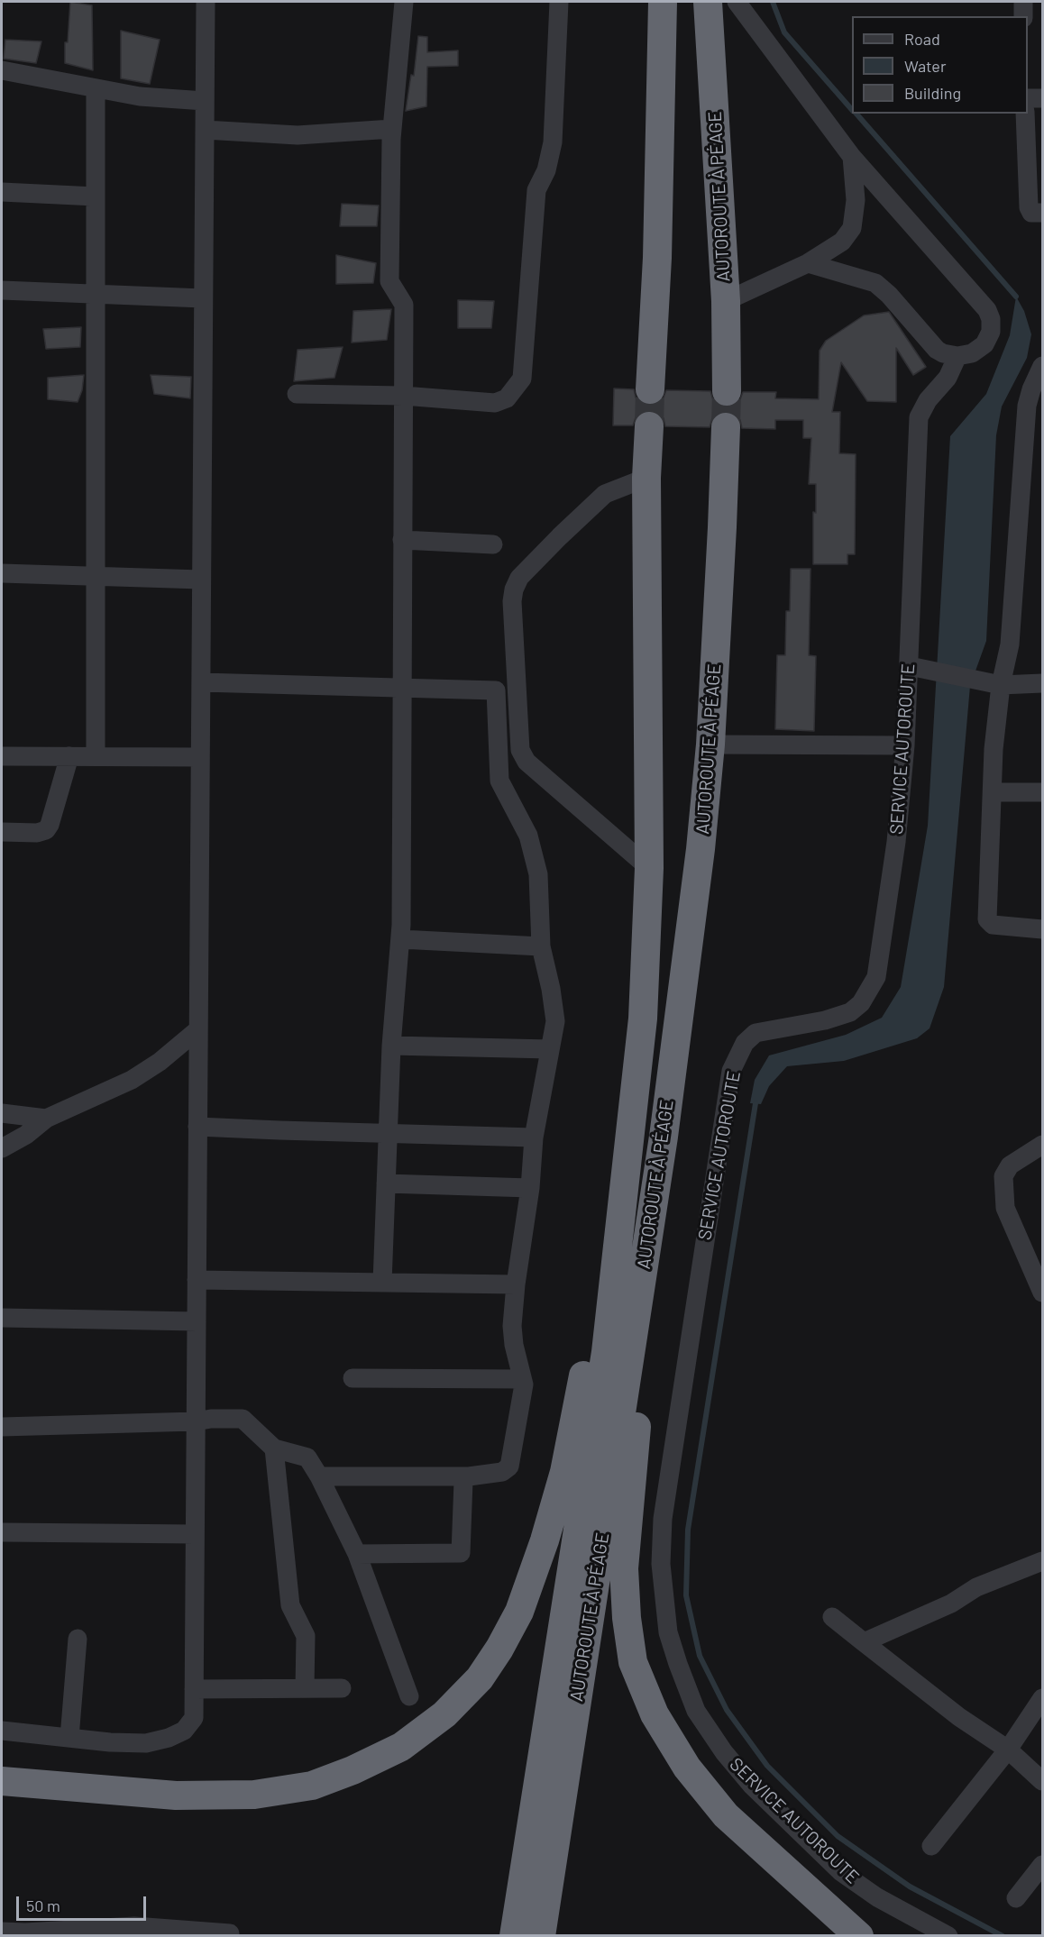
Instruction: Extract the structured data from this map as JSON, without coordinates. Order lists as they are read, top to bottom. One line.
{"streets":{"highway":["AUTOROUTE À PÉAGE"],"street":["SERVICE AUTOROUTE"]},"legend":["Road","Water","Building"],"scale_bar":"50 m"}
